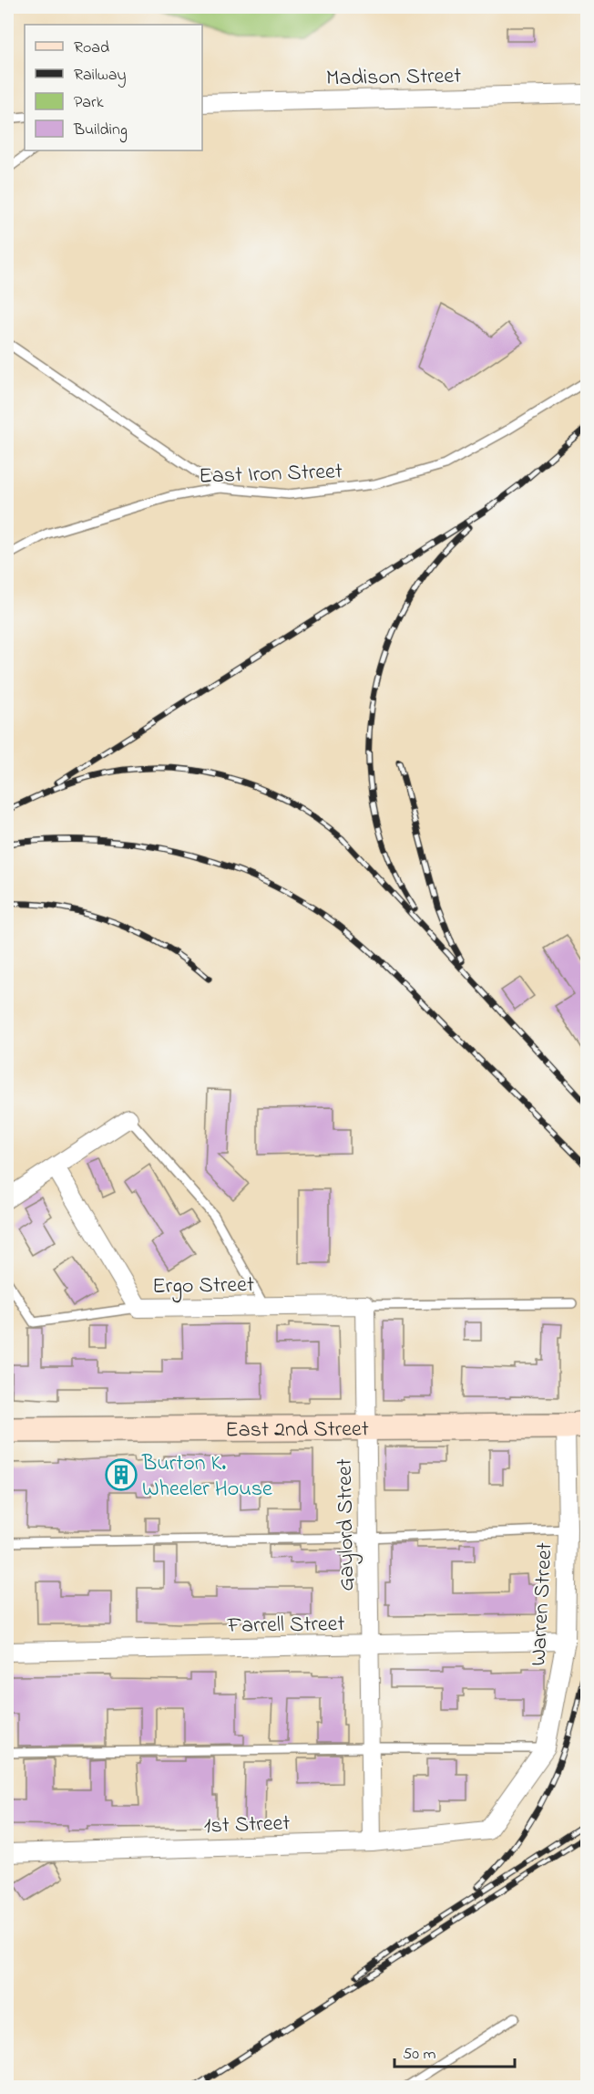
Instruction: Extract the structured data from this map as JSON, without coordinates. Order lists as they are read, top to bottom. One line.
{"streets":{"street":["Madison Street","Ergo Street","East 2nd Street","Gaylord Street","Warren Street","Farrell Street","1st Street"],"lane":["East Iron Street"]},"crossings":[["Ergo Street","Gaylord Street"],["East 2nd Street","Gaylord Street"],["East 2nd Street","Warren Street"],["Gaylord Street","Farrell Street"],["Gaylord Street","1st Street"],["Warren Street","Farrell Street"],["Warren Street","1st Street"]],"places":{"building":["Burton K. Wheeler House"]},"legend":["Road","Railway","Park","Building"],"scale_bar":"50 m"}
